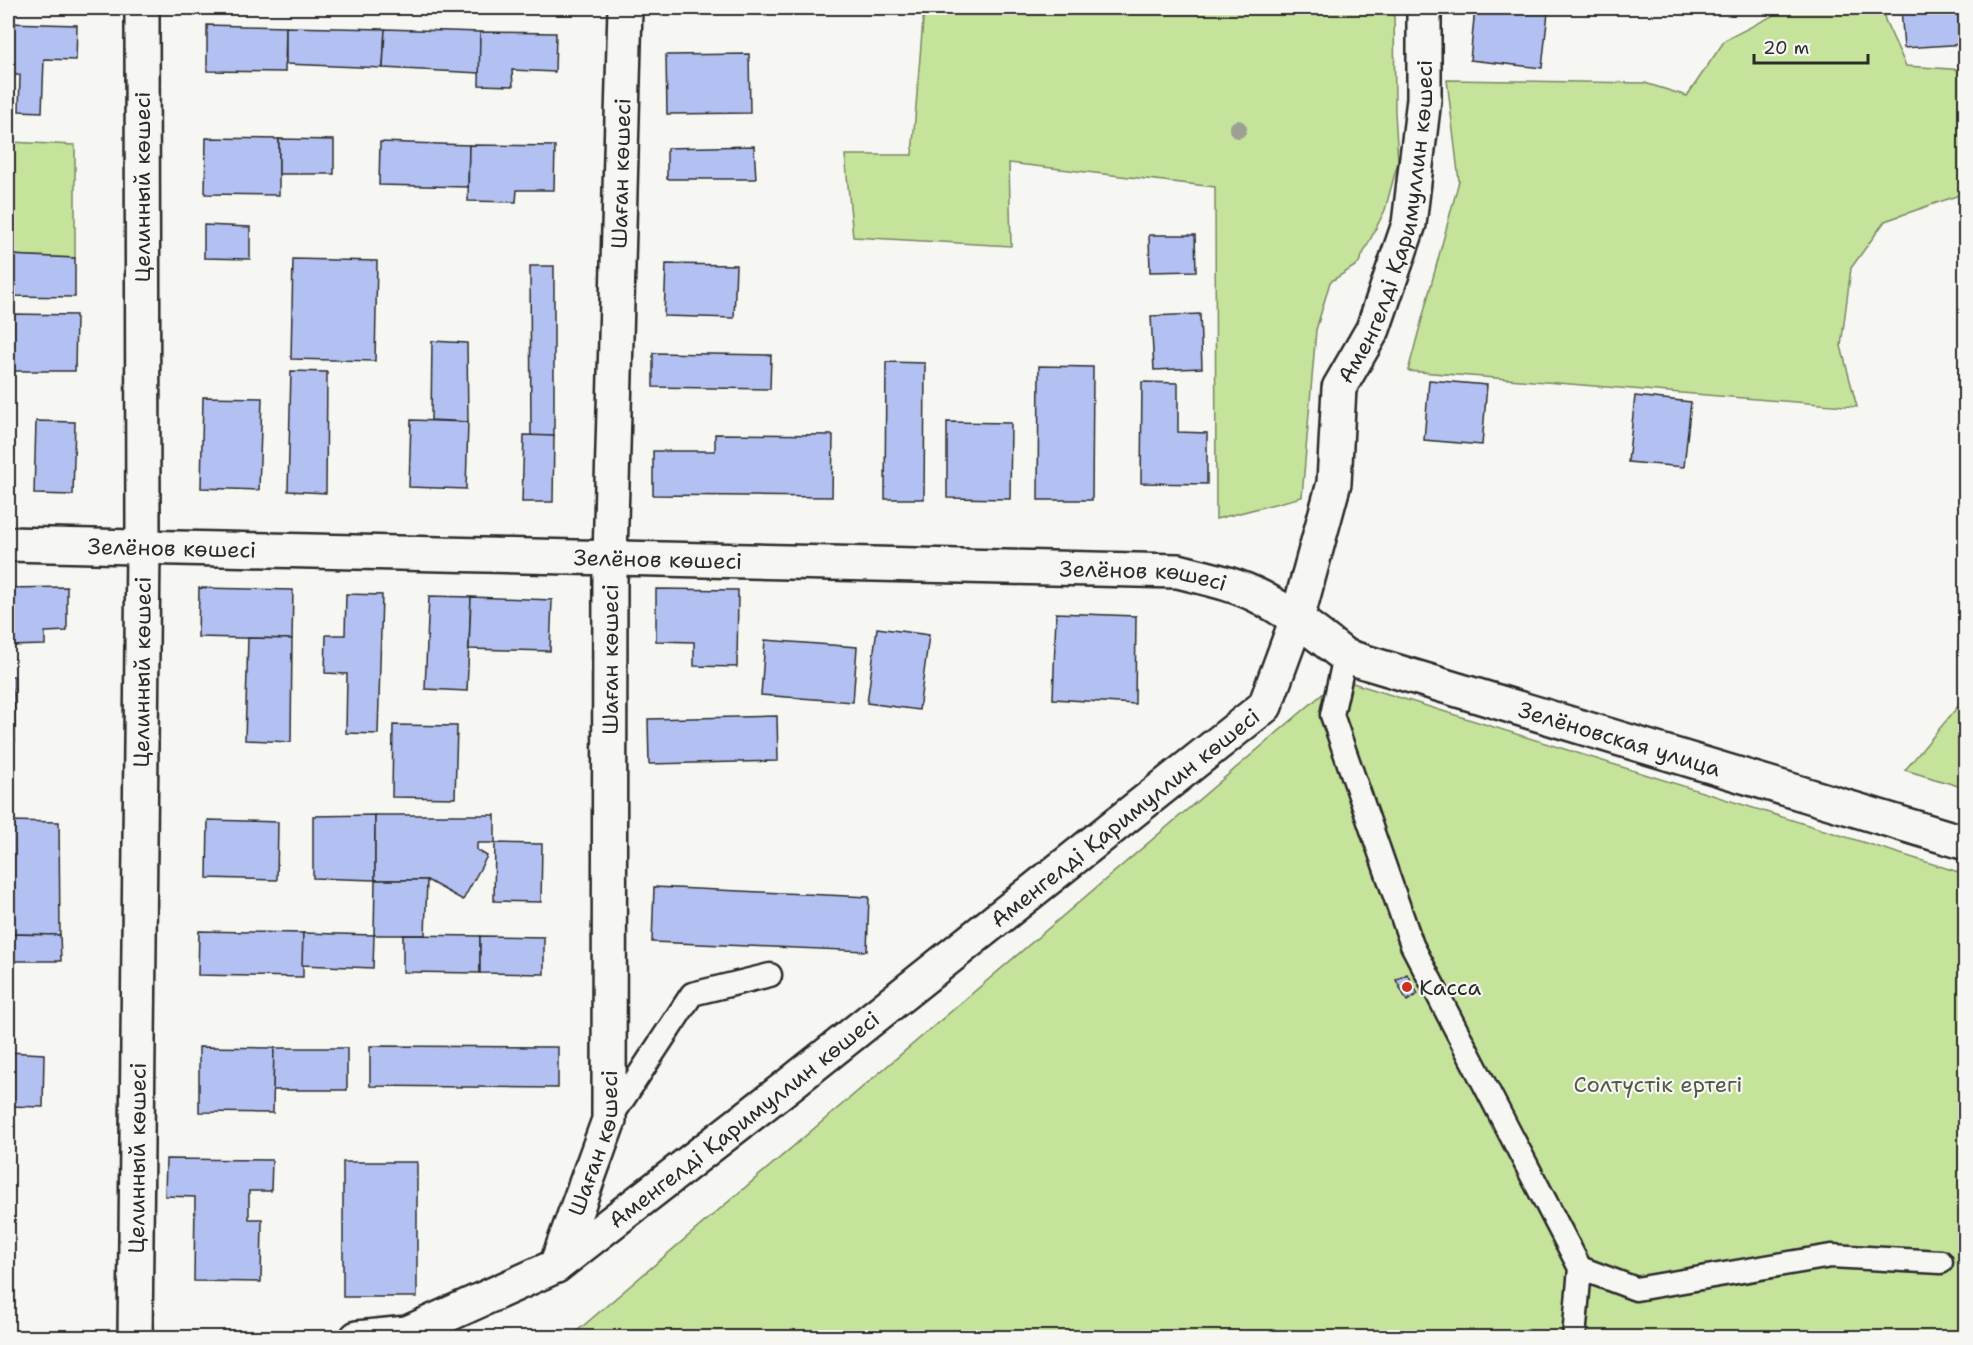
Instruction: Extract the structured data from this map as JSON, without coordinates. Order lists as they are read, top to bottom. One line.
{"streets":{"street":["Шаған көшесі","Целинный көшесі","Аменгелді Қаримуллин көшесі","Зелёнов көшесі","Зелёновская улица"]},"crossings":[["Шаған көшесі","Аменгелді Қаримуллин көшесі"],["Шаған көшесі","Зелёнов көшесі"],["Целинный көшесі","Зелёнов көшесі"],["Аменгелді Қаримуллин көшесі","Зелёнов көшесі"],["Аменгелді Қаримуллин көшесі","Зелёновская улица"],["Зелёнов көшесі","Зелёновская улица"]],"parks":["Солтүстік ертегі"],"places":["Касса"],"scale_bar":"20 m"}
